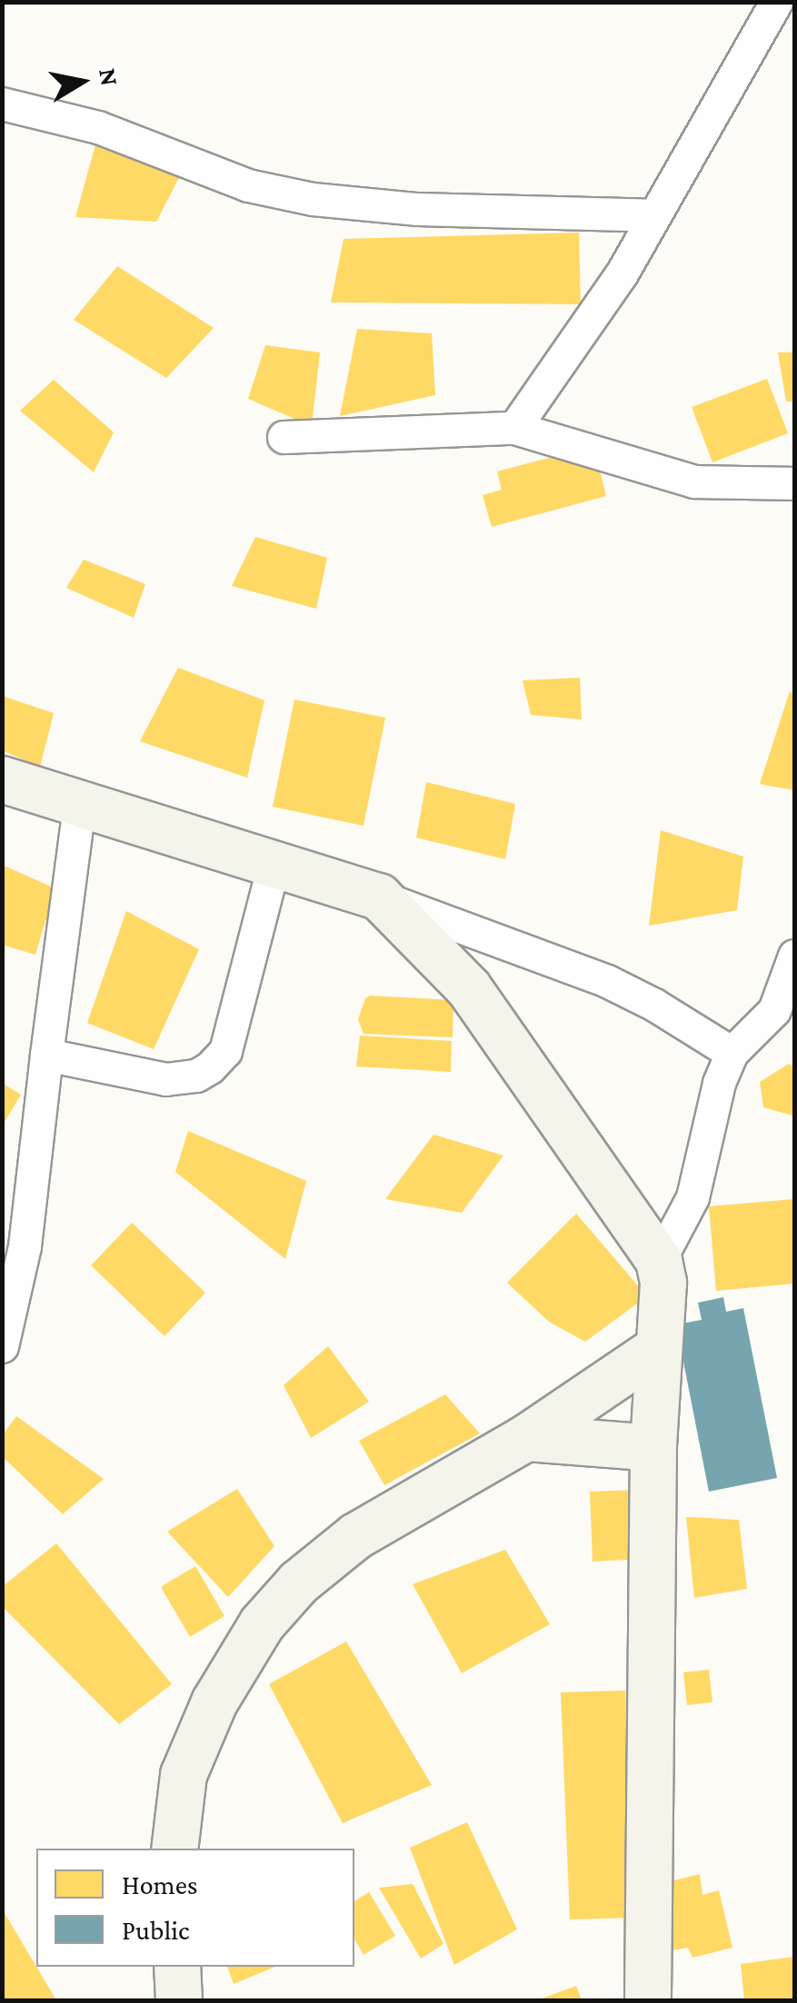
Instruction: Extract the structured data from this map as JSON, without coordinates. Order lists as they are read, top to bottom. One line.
{"legend":["Homes","Public"],"north":"right"}
